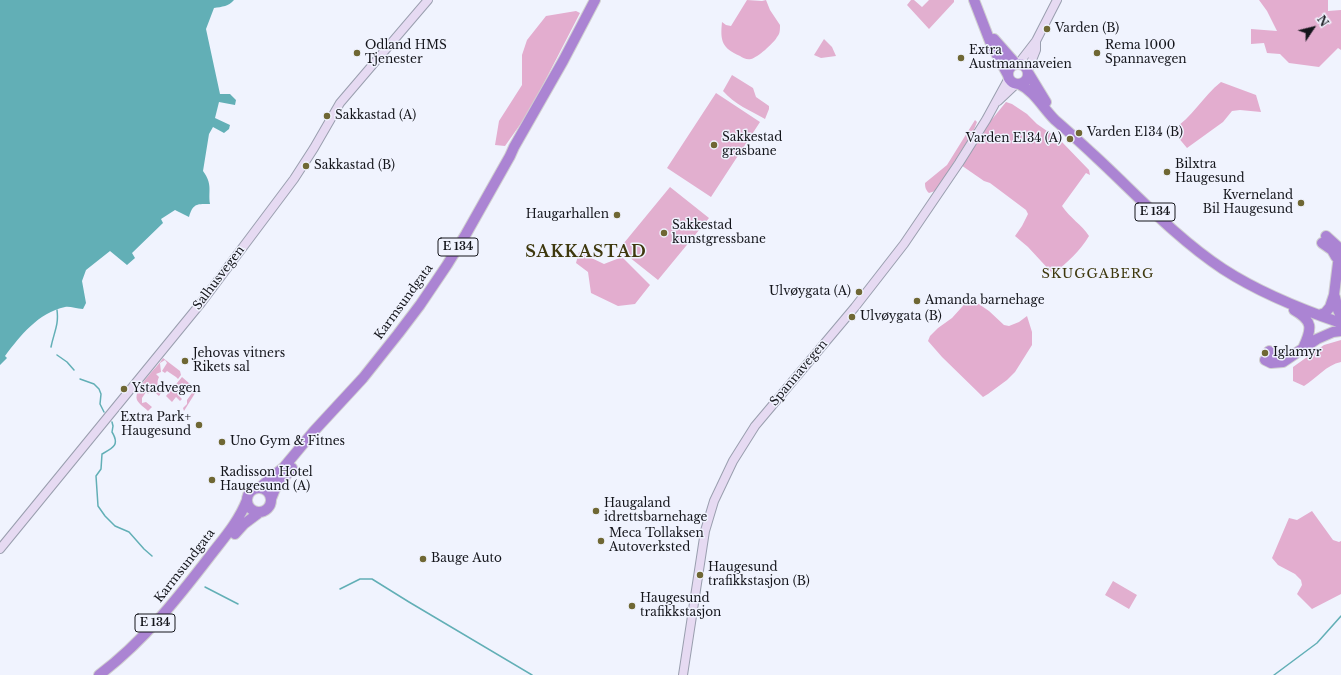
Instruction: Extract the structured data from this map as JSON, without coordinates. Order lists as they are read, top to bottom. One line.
{"streets":{"highway":["E 134","Karmsundgata"],"main road":["Salhusvegen","Spannavegen"]},"crossings":[["E 134","Karmsundgata"],["E 134","Spannavegen"]],"districts":["SAKKASTAD","SKUGGABERG"],"places":["Varden (B)","Odland HMS Tjenester","Rema 1000 Spannavegen","Extra Austmannaveien","Sakkastad (A)","Varden E134 (B)","Varden E134 (A)","Sakkestad grasbane","Sakkastad (B)","Bilxtra Haugesund","Kverneland Bil Haugesund","Haugarhallen","Sakkestad kunstgressbane","Ulvøygata (A)","Amanda barnehage","Ulvøygata (B)","Iglamyr","Jehovas vitners Rikets sal","Ystadvegen","Extra Park+ Haugesund","Uno Gym & Fitnes","Radisson Hotel Haugesund (A)","Haugaland idrettsbarnehage","Meca Tollaksen Autoverksted","Bauge Auto","Haugesund trafikkstasjon (B)","Haugesund trafikkstasjon"],"north":"top right"}
